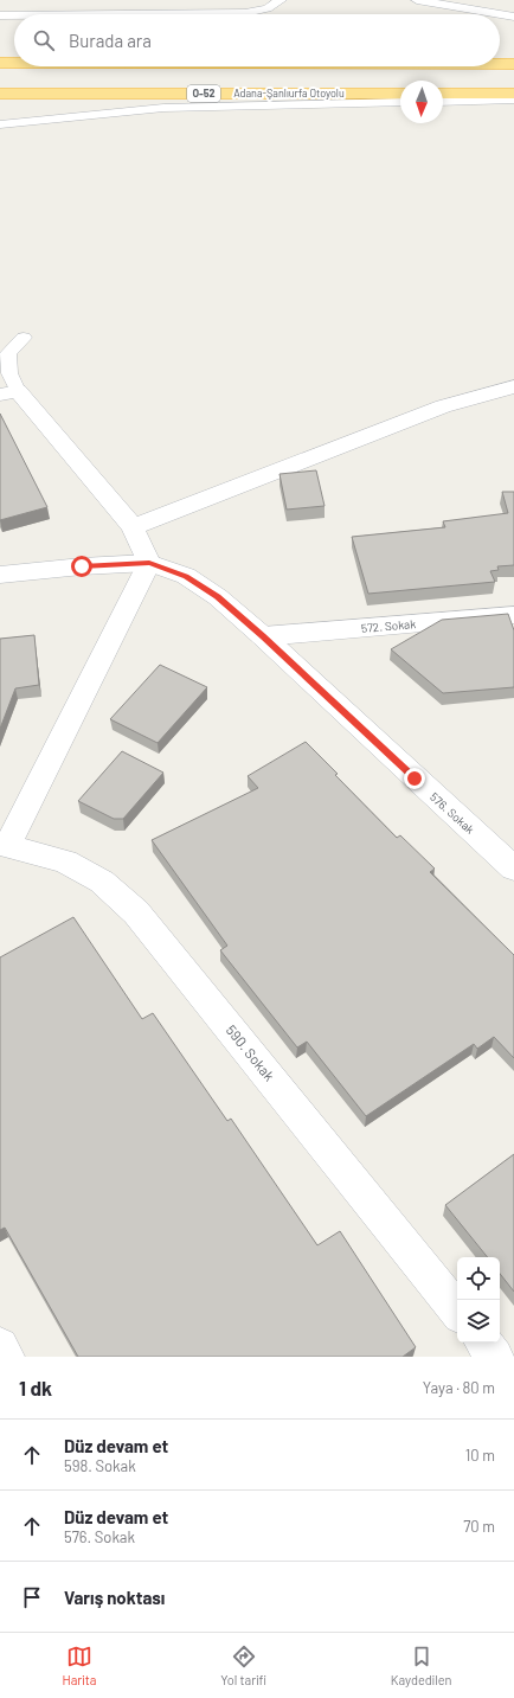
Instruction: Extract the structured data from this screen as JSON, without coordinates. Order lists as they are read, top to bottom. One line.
{"streets":{"highway":["O-52","Adana-Şanlıurfa Otoyolu"],"street":["572. Sokak","576. Sokak","590. Sokak"]},"crossings":[["572. Sokak","576. Sokak"]],"north":"bottom","page":{"search":"Burada ara","heading":["1 dk","Yaya · 80 m"],"list":[["Düz devam et","598. Sokak","10 m"],["Düz devam et","576. Sokak","70 m"],"Varış noktası"],"nav":["Harita","Yol tarifi","Kaydedilen"]}}
